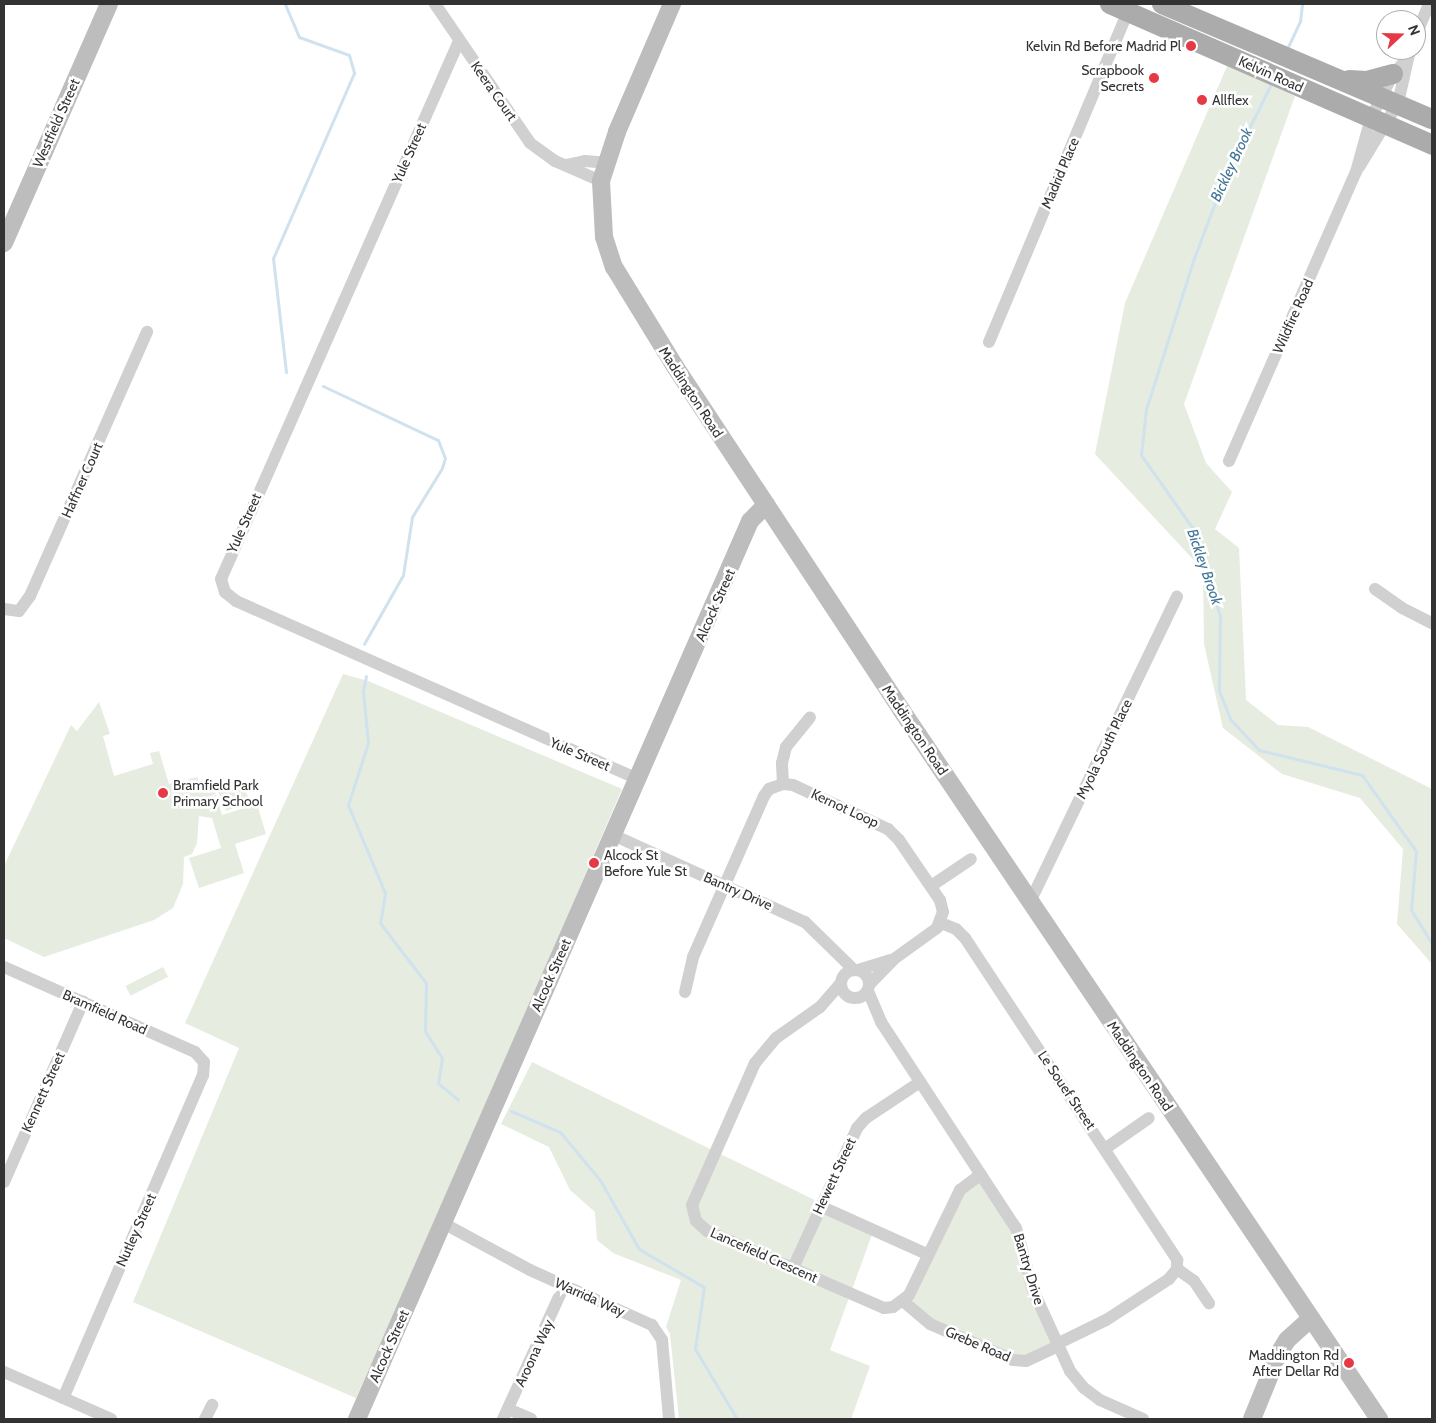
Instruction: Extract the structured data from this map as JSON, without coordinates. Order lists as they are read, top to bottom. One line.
{"streets":{"main road":["Kelvin Road","Westfield Street","Maddington Road","Alcock Street"],"street":["Keera Court","Yule Street","Madrid Place","Wildfire Road","Haffner Court","Myola South Place","Kernot Loop","Bantry Drive","Bramfield Road","Le Souef Street","Kennett Street","Hewett Street","Nutley Street","Lancefield Crescent","Warrida Way","Grebe Road","Aroona Way"]},"crossings":[["Kelvin Road","Madrid Place"],["Kelvin Road","Wildfire Road"],["Keera Court","Yule Street"],["Keera Court","Maddington Road"],["Yule Street","Alcock Street"],["Maddington Road","Alcock Street"],["Maddington Road","Myola South Place"],["Alcock Street","Bantry Drive"],["Alcock Street","Warrida Way"],["Kernot Loop","Le Souef Street"],["Bantry Drive","Hewett Street"],["Bantry Drive","Lancefield Crescent"],["Bantry Drive","Grebe Road"],["Bramfield Road","Kennett Street"],["Bramfield Road","Nutley Street"],["Hewett Street","Lancefield Crescent"],["Lancefield Crescent","Grebe Road"],["Warrida Way","Aroona Way"]],"water":["Bickley Brook"],"places":["Kelvin Rd Before Madrid Pl","Scrapbook Secrets","Allflex","Bramfield Park Primary School","Alcock St Before Yule St","Maddington Rd After Dellar Rd"],"north":"right"}
